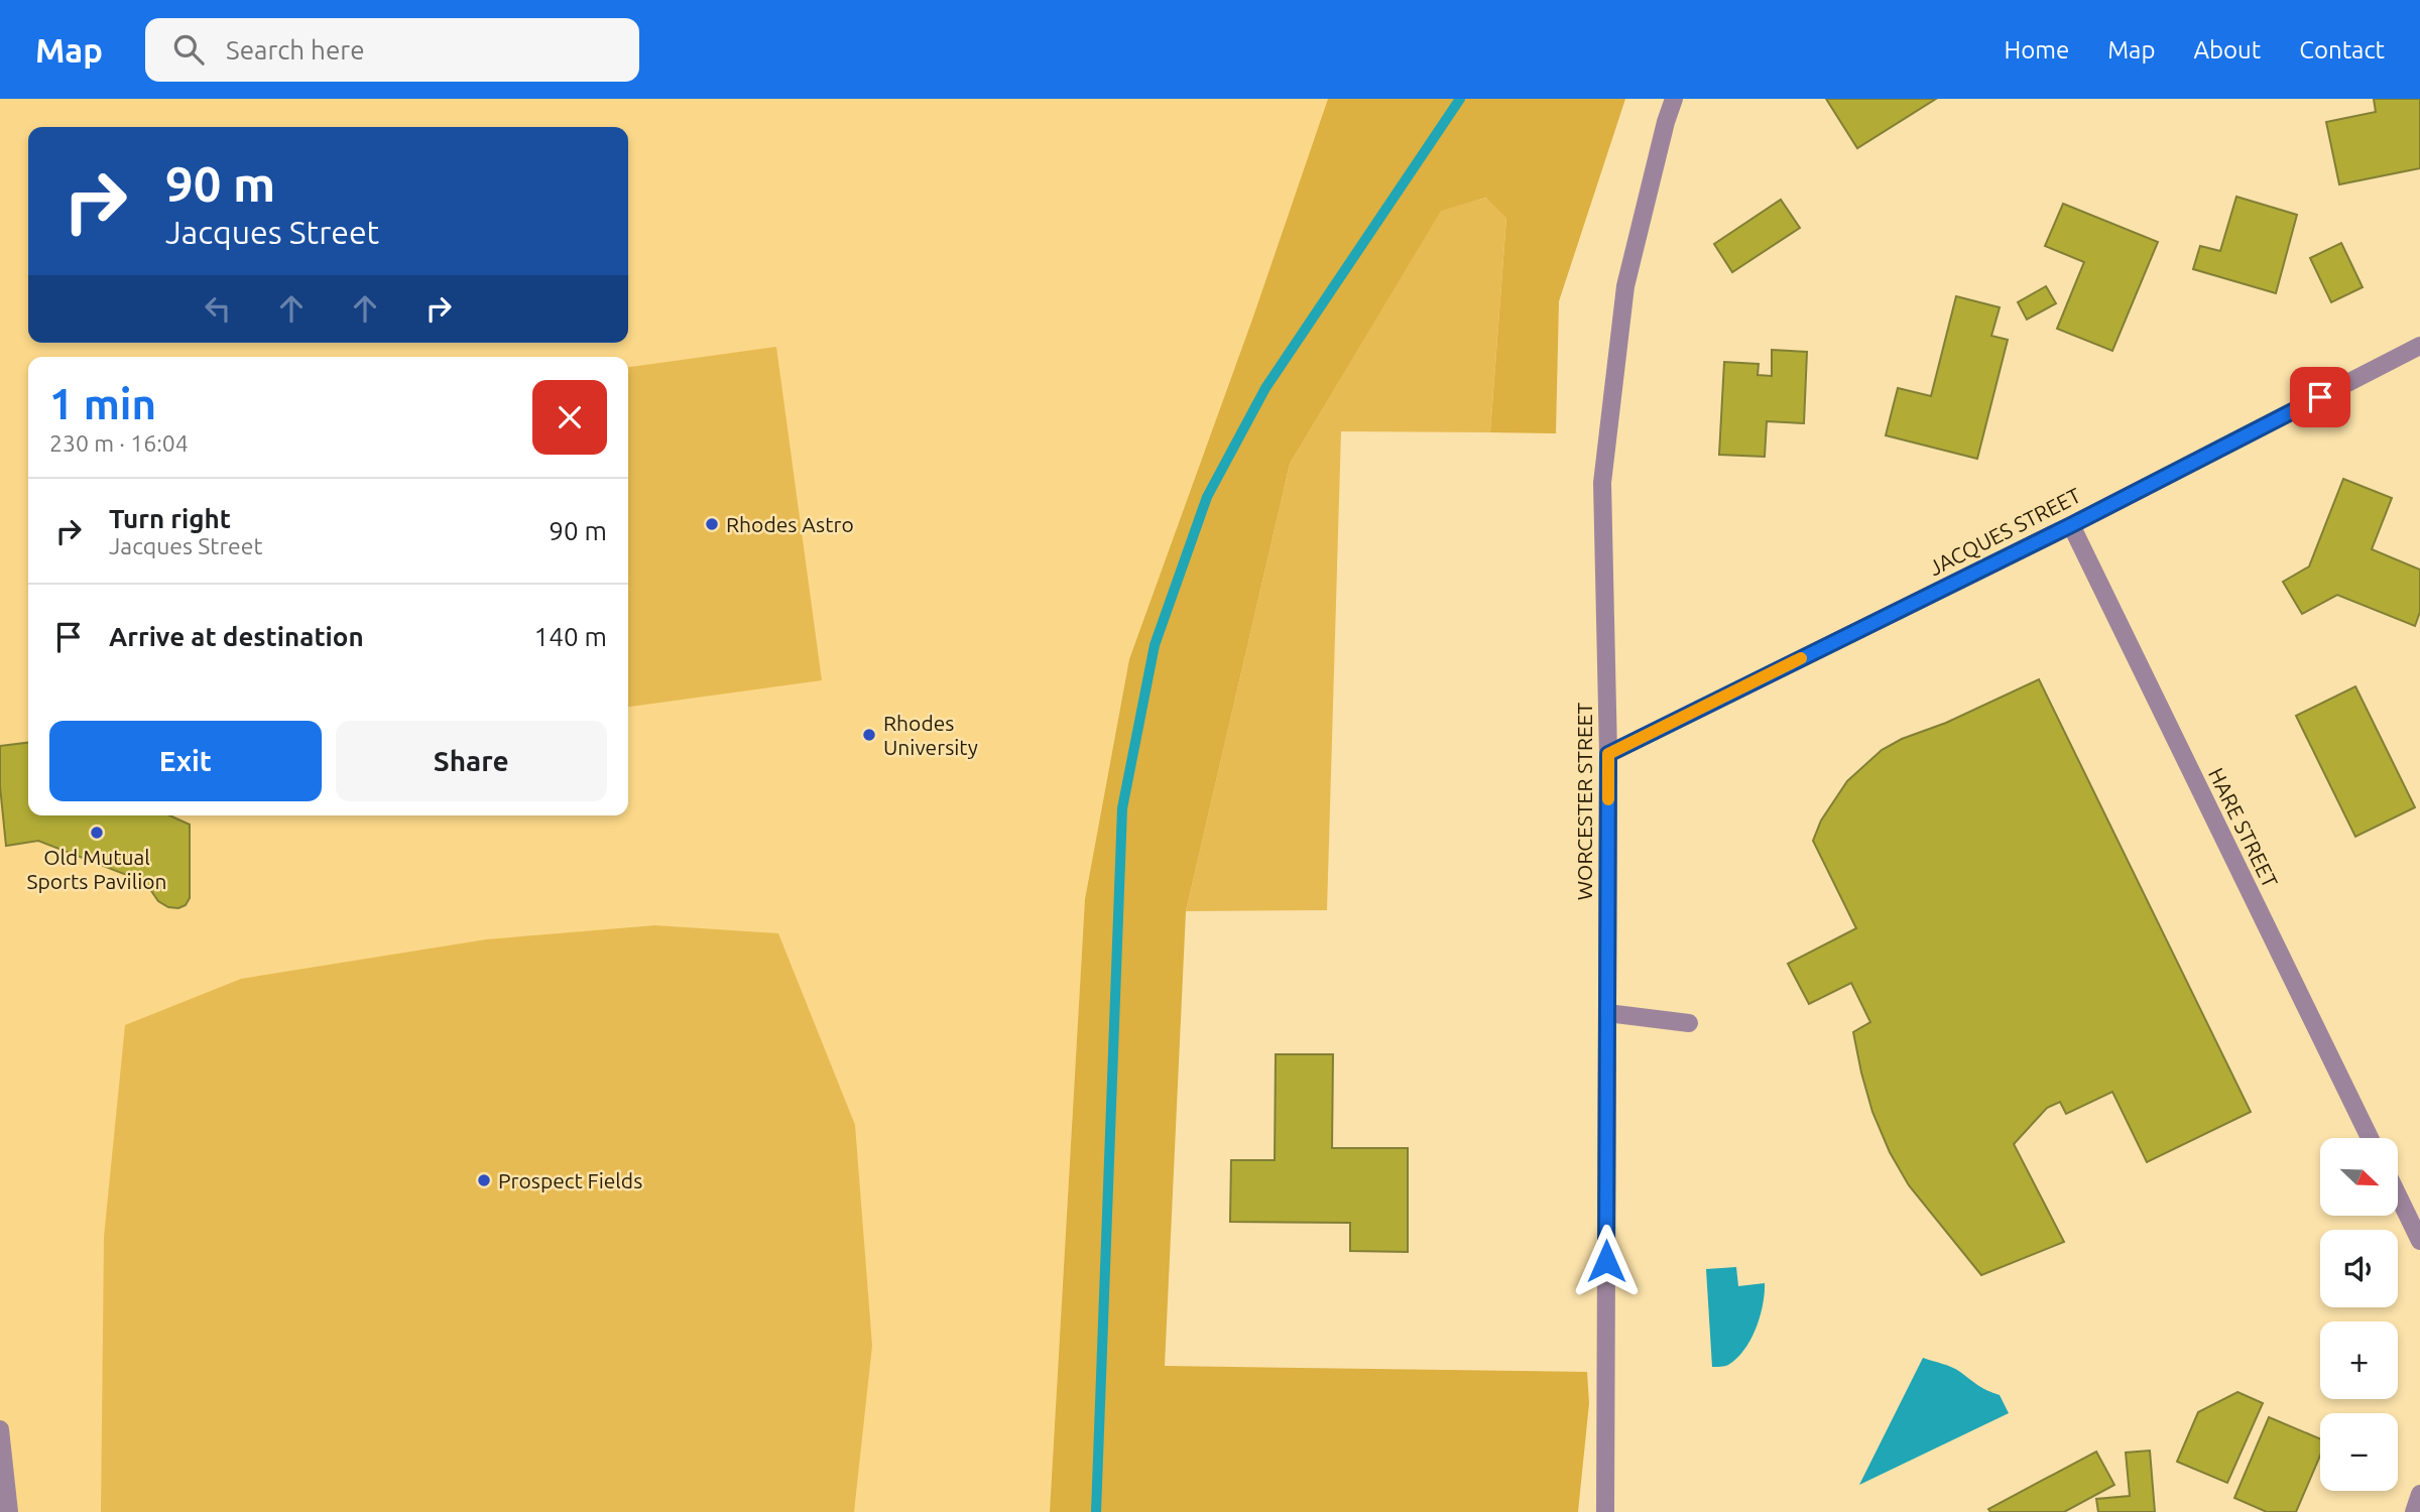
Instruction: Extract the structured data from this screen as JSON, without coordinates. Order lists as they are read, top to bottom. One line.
{"streets":{"street":["JACQUES STREET","WORCESTER STREET","HARE STREET"]},"crossings":[["JACQUES STREET","WORCESTER STREET"],["JACQUES STREET","HARE STREET"]],"places":["Rhodes Astro","Rhodes University","Old Mutual Sports Pavilion","Prospect Fields"],"north":"bottom right","page":{"header":"Map","search":"Search here","nav":["Home","Map","About","Contact"],"turn":["90 m","Jacques Street"],"heading":["1 min","230 m · 16:04"],"list":[{"name":"Turn right","note":"Jacques Street","value":"90 m"},{"name":"Arrive at destination","value":"140 m"}],"buttons":["Exit","Share"],"map_buttons":["+","−"]}}
